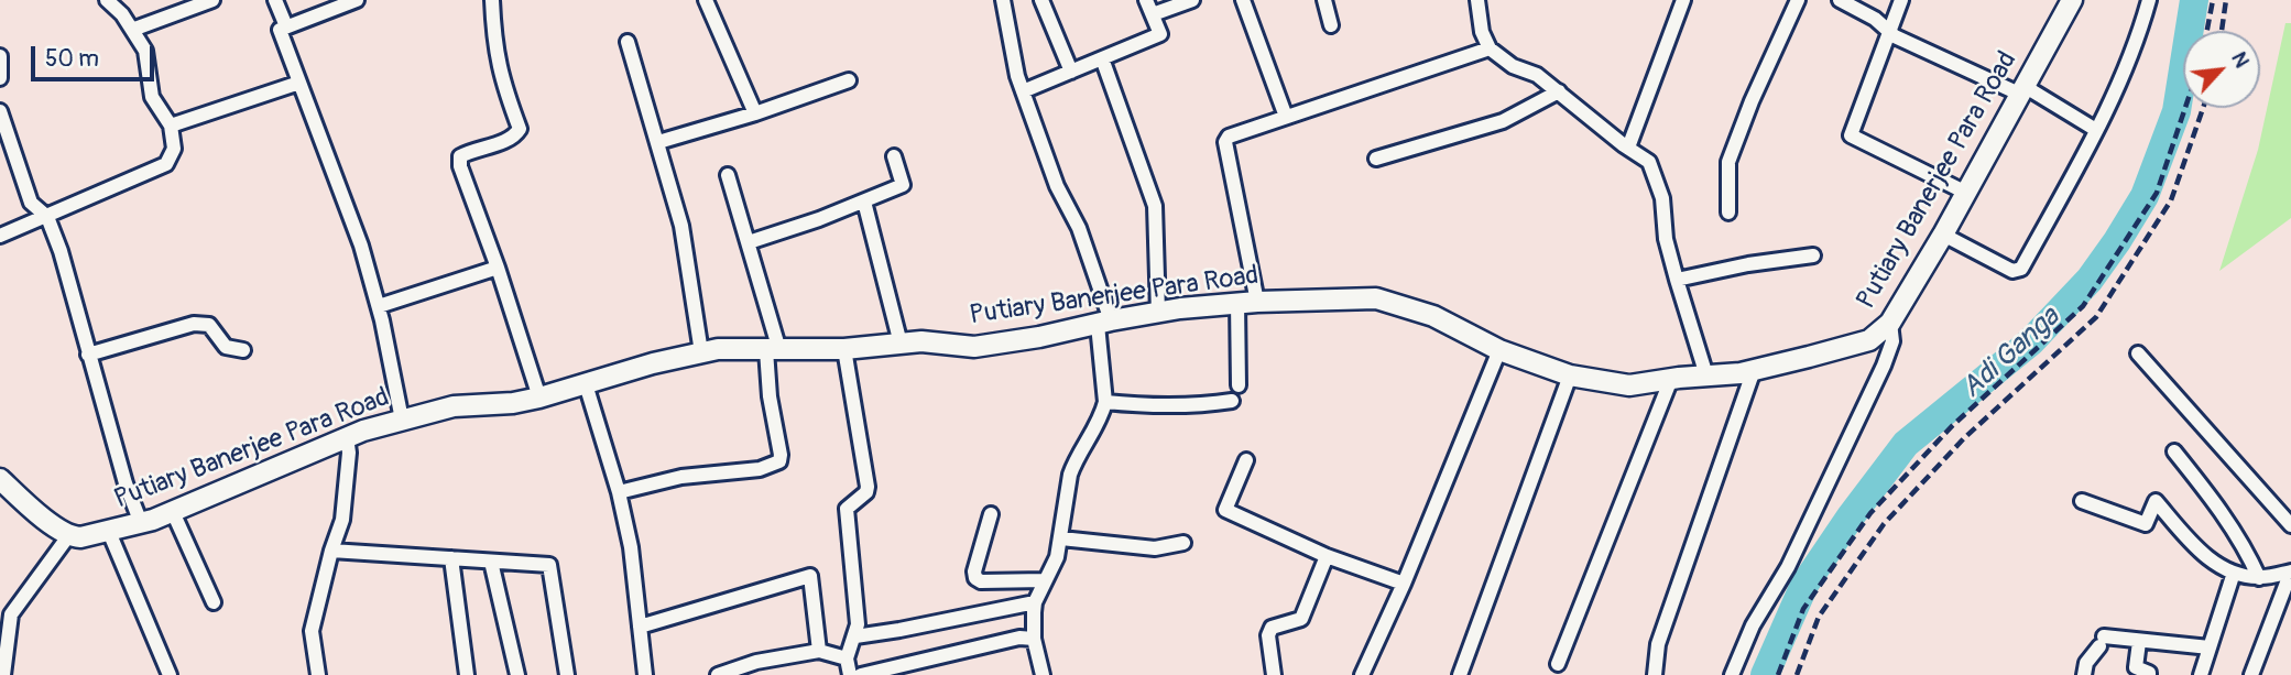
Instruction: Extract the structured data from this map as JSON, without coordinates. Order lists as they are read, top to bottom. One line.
{"streets":{"street":["Putiary Banerjee Para Road"]},"water":["Adi Ganga"],"scale_bar":"50 m","north":"top right"}
